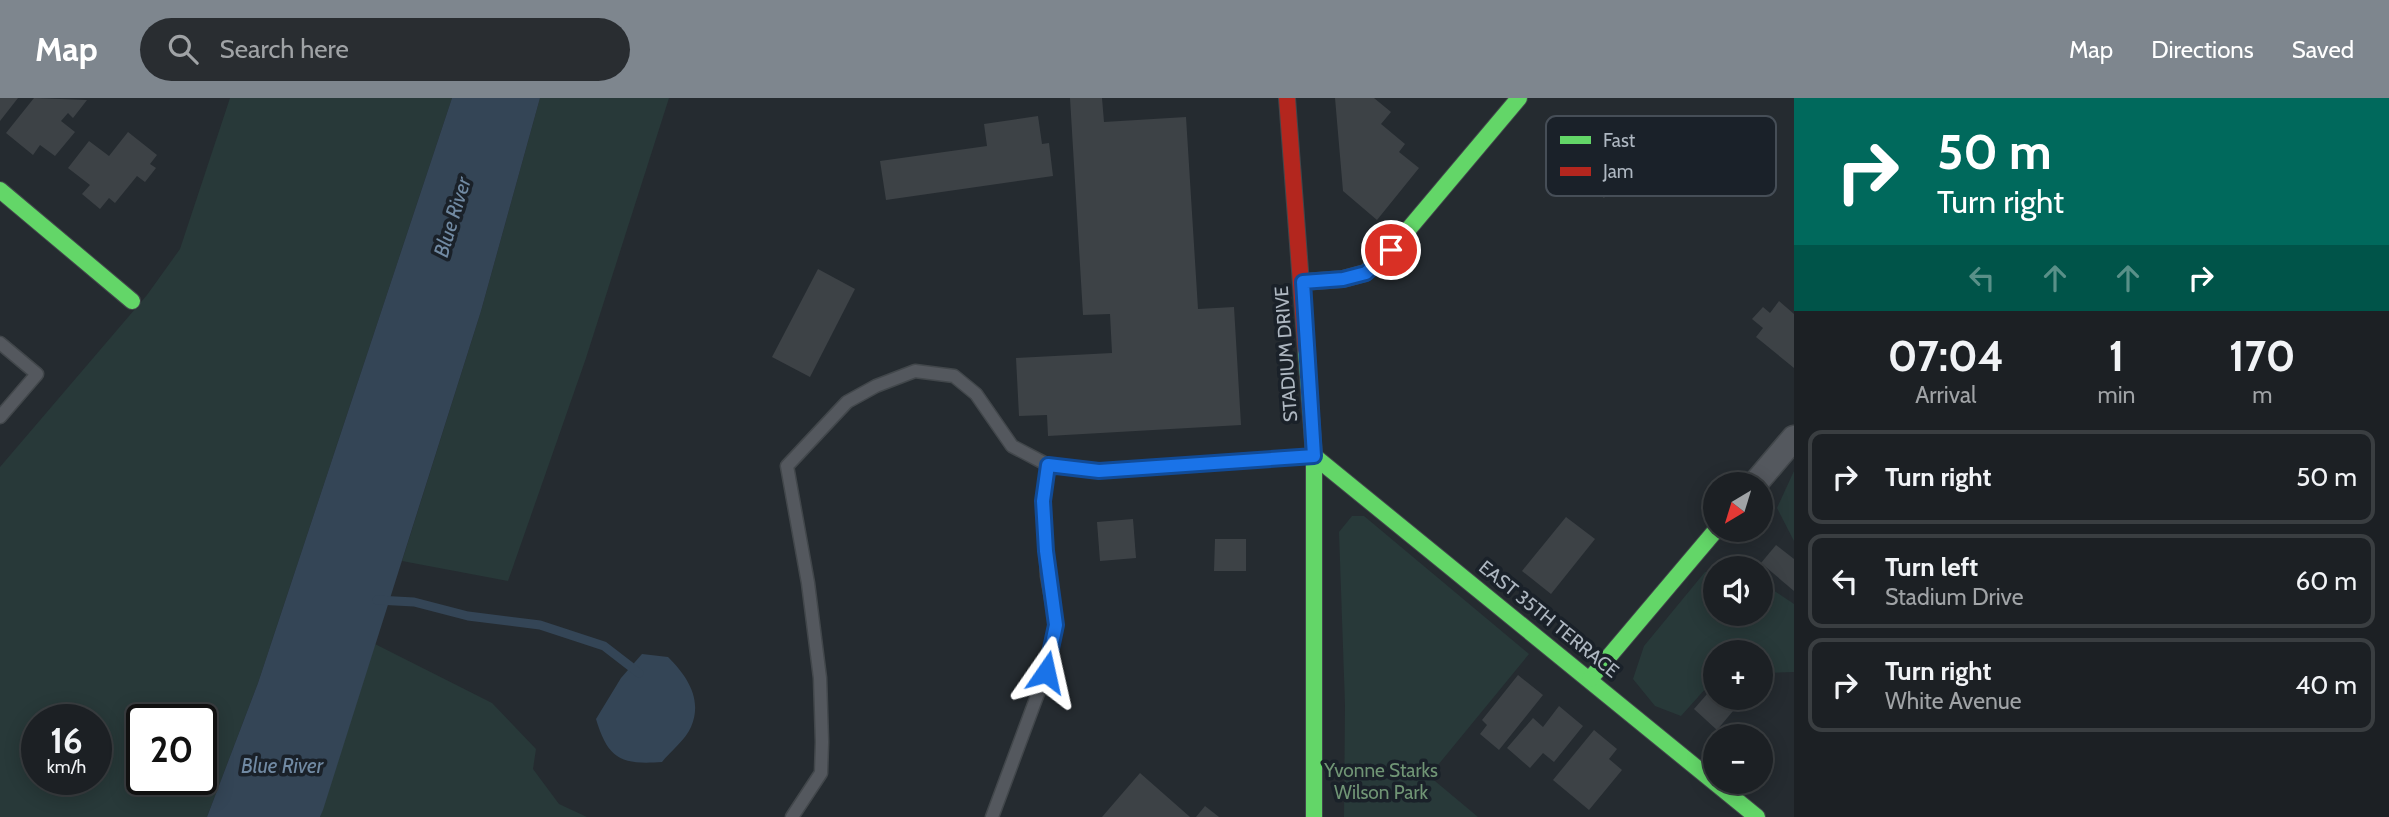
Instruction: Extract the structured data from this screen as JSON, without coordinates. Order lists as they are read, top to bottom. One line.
{"streets":{"street":["STADIUM DRIVE","EAST 35TH TERRACE"]},"crossings":[["STADIUM DRIVE","EAST 35TH TERRACE"]],"water":["Blue River"],"parks":["Yvonne Starks Wilson Park"],"legend":["Fast","Jam"],"north":"bottom left","page":{"header":"Map","search":"Search here","nav":["Map","Directions","Saved"],"turn":["50 m","Turn right"],"eta":["07:04","Arrival","1","min","170","m"],"list":[{"name":"Turn right","value":"50 m"},{"name":"Turn left","note":"Stadium Drive","value":"60 m"},{"name":"Turn right","note":"White Avenue","value":"40 m"}],"map_buttons":["+","−"],"speed":"16 km/h","limit":"20"}}
